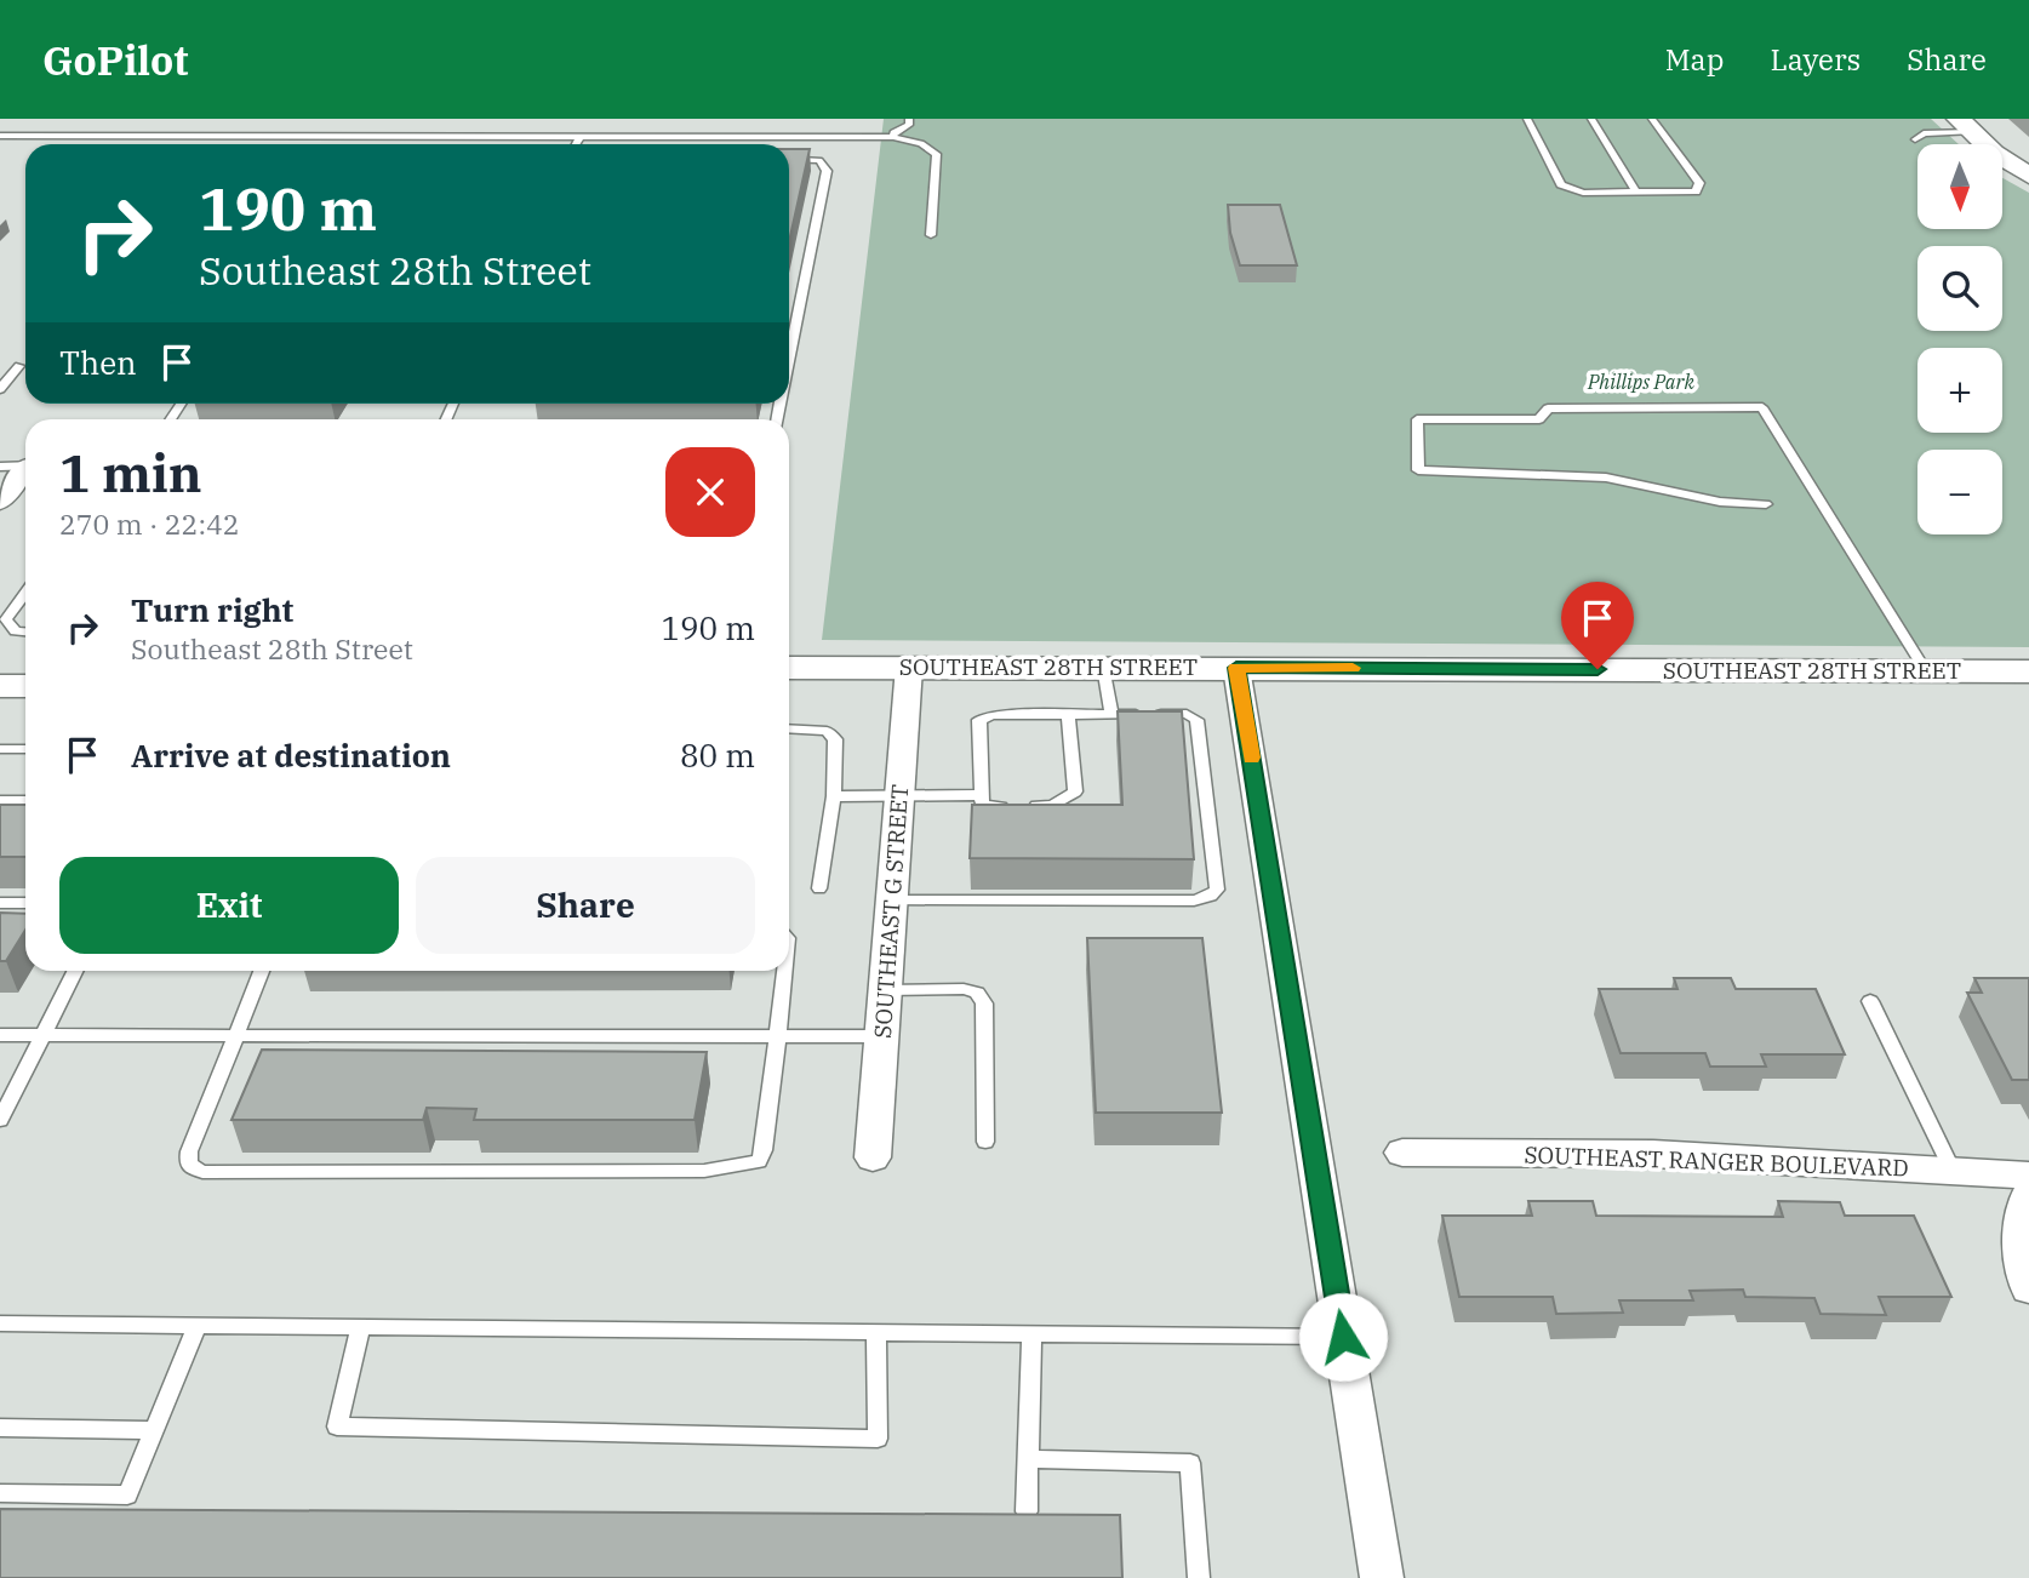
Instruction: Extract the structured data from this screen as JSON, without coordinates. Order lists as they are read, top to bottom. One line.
{"streets":{"main road":["SOUTHEAST 28TH STREET"],"street":["SOUTHEAST G STREET","SOUTHEAST RANGER BOULEVARD"]},"crossings":[["SOUTHEAST 28TH STREET","SOUTHEAST G STREET"]],"parks":["Phillips Park"],"north":"bottom","page":{"header":"GoPilot","nav":["Map","Layers","Share"],"map_buttons":["+","−"],"turn":["190 m","Southeast 28th Street"],"then":"Then","heading":["1 min","270 m · 22:42"],"list":[{"name":"Turn right","note":"Southeast 28th Street","value":"190 m"},{"name":"Arrive at destination","value":"80 m"}],"buttons":["Exit","Share"]}}
